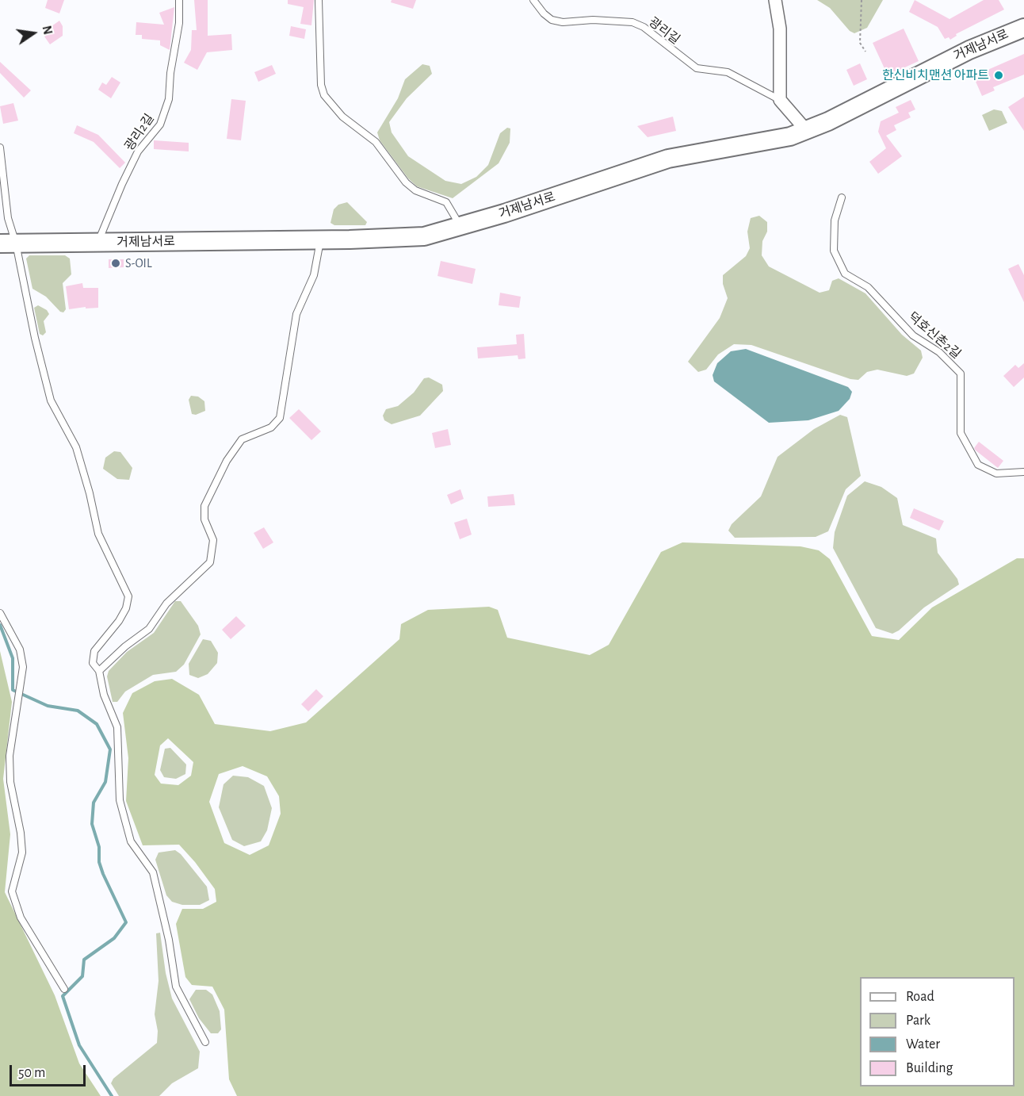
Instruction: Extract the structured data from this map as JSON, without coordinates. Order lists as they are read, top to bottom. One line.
{"streets":{"main road":["거제남서로"],"lane":["광리길","광리2길","덕호신촌2길"]},"crossings":[["거제남서로","광리2길"]],"places":["한신비치맨션 아파트","S-OIL"],"legend":["Road","Park","Water","Building"],"scale_bar":"50 m","north":"right"}
